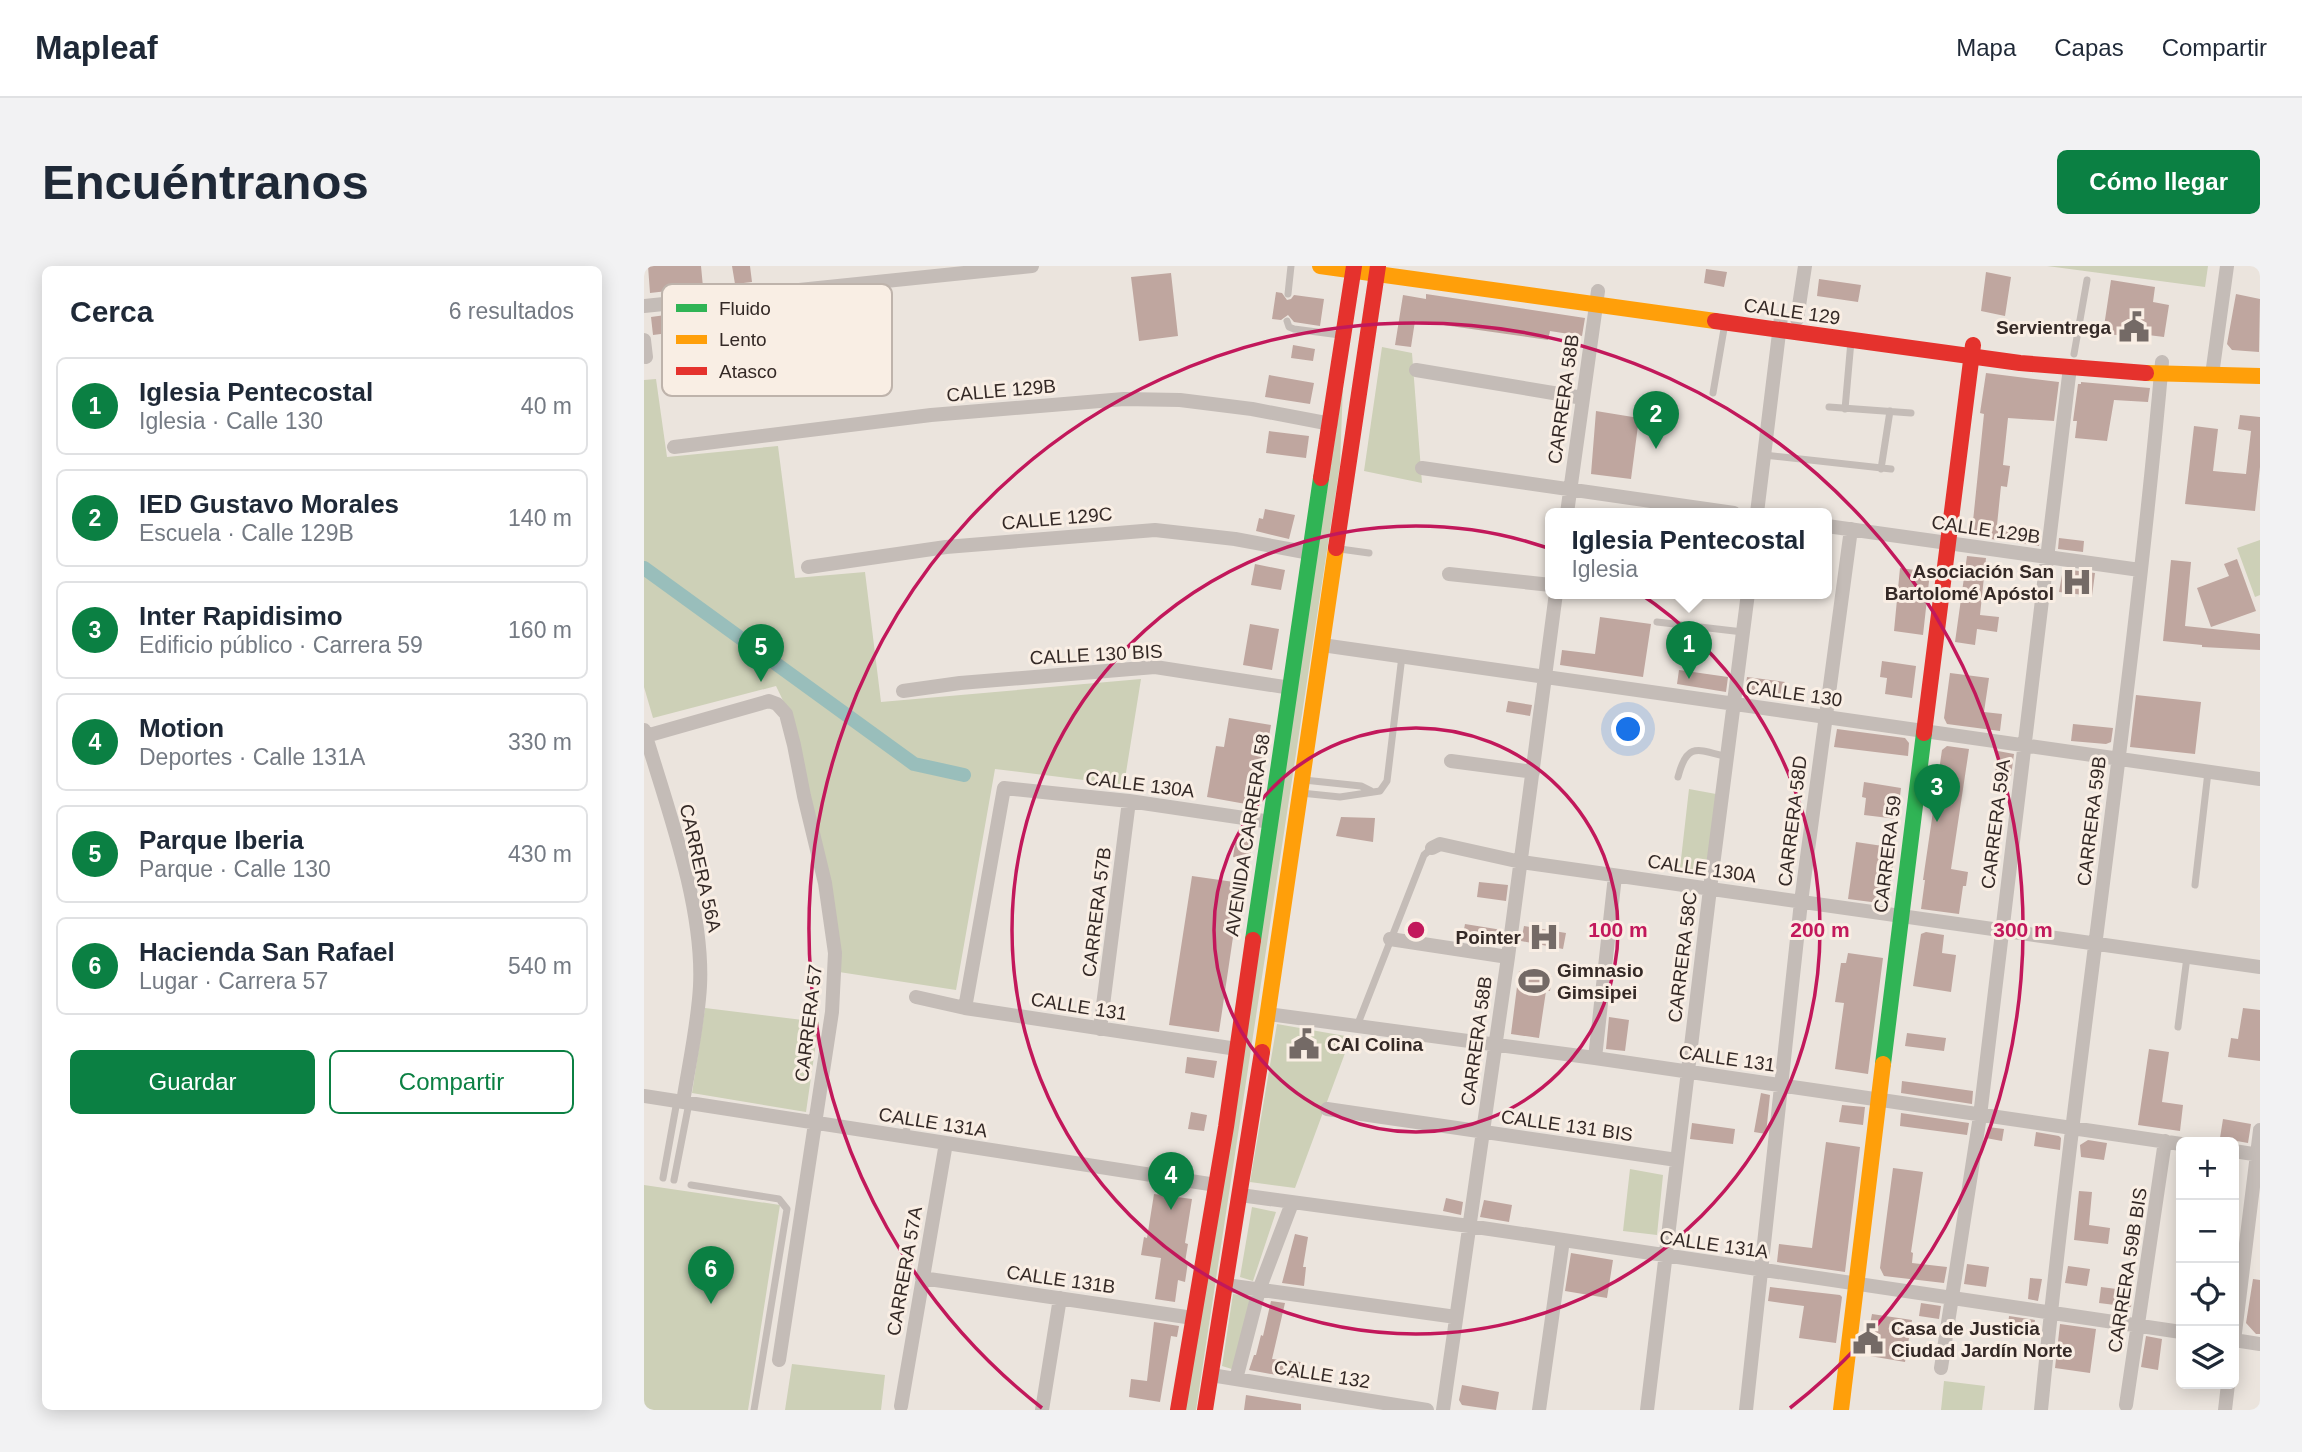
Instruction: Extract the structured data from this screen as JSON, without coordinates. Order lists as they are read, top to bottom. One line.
{"streets":{"main road":["CALLE 129","AVENIDA CARRERA 58","CARRERA 59"],"street":["CALLE 129B","CARRERA 58B","CALLE 129C","CALLE 130 BIS","CALLE 130","CALLE 130A","CARRERA 58D","CARRERA 59B","CARRERA 59A","CARRERA 56A","CARRERA 57B","CARRERA 58C","CALLE 131","CARRERA 57","CALLE 131A","CALLE 131 BIS","CARRERA 59B BIS","CARRERA 57A","CALLE 131B","CALLE 132"]},"crossings":[["CALLE 129","CARRERA 58B"],["CALLE 129","CARRERA 59B"],["CALLE 129","CARRERA 59A"],["CALLE 129","AVENIDA CARRERA 58"],["CALLE 129","CARRERA 59"],["CALLE 129B","CARRERA 58D"],["CALLE 129B","CARRERA 59B"],["CALLE 129B","CARRERA 59A"],["CALLE 129B","AVENIDA CARRERA 58"],["CALLE 129B","CARRERA 59"],["CARRERA 58B","CALLE 130"],["CARRERA 58B","CALLE 130A"],["CARRERA 58B","CALLE 131"],["CARRERA 58B","CALLE 131A"],["CARRERA 58B","CALLE 131 BIS"],["CALLE 129C","AVENIDA CARRERA 58"],["CALLE 130 BIS","AVENIDA CARRERA 58"],["CALLE 130","CARRERA 58D"],["CALLE 130","CARRERA 59B"],["CALLE 130","CARRERA 59A"],["CALLE 130","CARRERA 59"],["CALLE 130","CARRERA 58C"],["CALLE 130A","CARRERA 58D"],["CALLE 130A","CARRERA 59B"],["CALLE 130A","CARRERA 59A"],["CALLE 130A","AVENIDA CARRERA 58"],["CALLE 130A","CARRERA 59"],["CALLE 130A","CARRERA 57B"],["CALLE 130A","CARRERA 58C"],["CALLE 130A","CALLE 131"],["CARRERA 58D","CALLE 131"],["CARRERA 58D","CALLE 131A"],["CARRERA 59B","CALLE 131"],["CARRERA 59B","CALLE 131A"],["CARRERA 59A","CALLE 131"],["CARRERA 59A","CALLE 131A"],["AVENIDA CARRERA 58","CALLE 131"],["AVENIDA CARRERA 58","CALLE 131A"],["AVENIDA CARRERA 58","CALLE 131B"],["CARRERA 59","CALLE 131"],["CARRERA 59","CALLE 131A"],["CARRERA 56A","CARRERA 57"],["CARRERA 56A","CALLE 131A"],["CARRERA 57B","CALLE 131"],["CARRERA 58C","CALLE 131"],["CARRERA 58C","CALLE 131A"],["CARRERA 58C","CALLE 131 BIS"],["CALLE 131","CARRERA 59B BIS"],["CARRERA 57","CALLE 131A"],["CALLE 131A","CARRERA 59B BIS"],["CALLE 131A","CARRERA 57A"],["CARRERA 57A","CALLE 131B"]],"places":{"public building":["Servientrega","CAI Colina","Casa de Justicia Ciudad Jardín Norte"],"hospital":["Asociación San Bartolomé Apóstol","Pointer"],"sports":["Gimnasio Gimsipei"]},"legend":["Fluido","Lento","Atasco"],"page":{"header":"Mapleaf","nav":["Mapa","Capas","Compartir"],"buttons":["Cómo llegar",["Guardar","Compartir"]],"title":"Encuéntranos","heading":["Cerca","6 resultados"],"list":[{"mark":"1","name":"Iglesia Pentecostal","note":"Iglesia · Calle 130","value":"40 m"},{"mark":"2","name":"IED Gustavo Morales","note":"Escuela · Calle 129B","value":"140 m"},{"mark":"3","name":"Inter Rapidisimo","note":"Edificio público · Carrera 59","value":"160 m"},{"mark":"4","name":"Motion","note":"Deportes · Calle 131A","value":"330 m"},{"mark":"5","name":"Parque Iberia","note":"Parque · Calle 130","value":"430 m"},{"mark":"6","name":"Hacienda San Rafael","note":"Lugar · Carrera 57","value":"540 m"}],"pins":["2","1","5","3","4","6"],"popup":["Iglesia Pentecostal","Iglesia"],"map_buttons":["+","−"]},"rings":["100 m","200 m","300 m"]}
